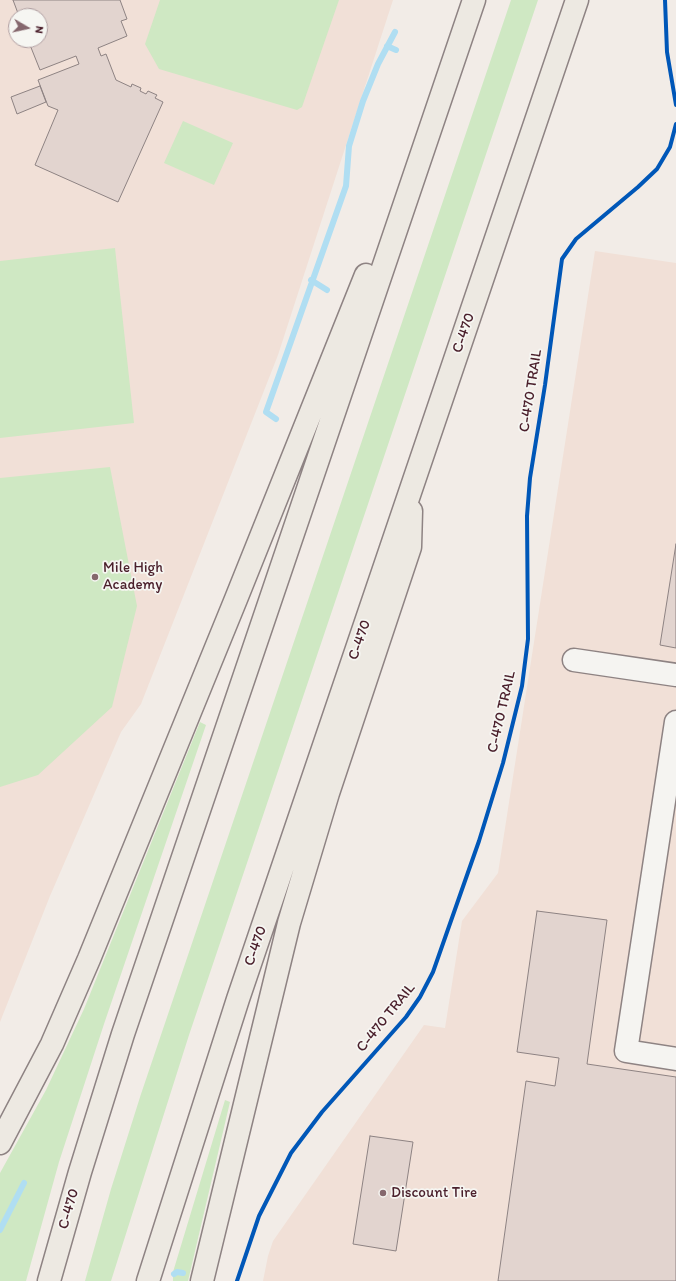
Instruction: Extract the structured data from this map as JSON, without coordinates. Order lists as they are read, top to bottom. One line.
{"streets":{"highway":["C-470"],"cycle path":["C-470 TRAIL"]},"places":["Mile High Academy","Discount Tire"],"north":"right"}
